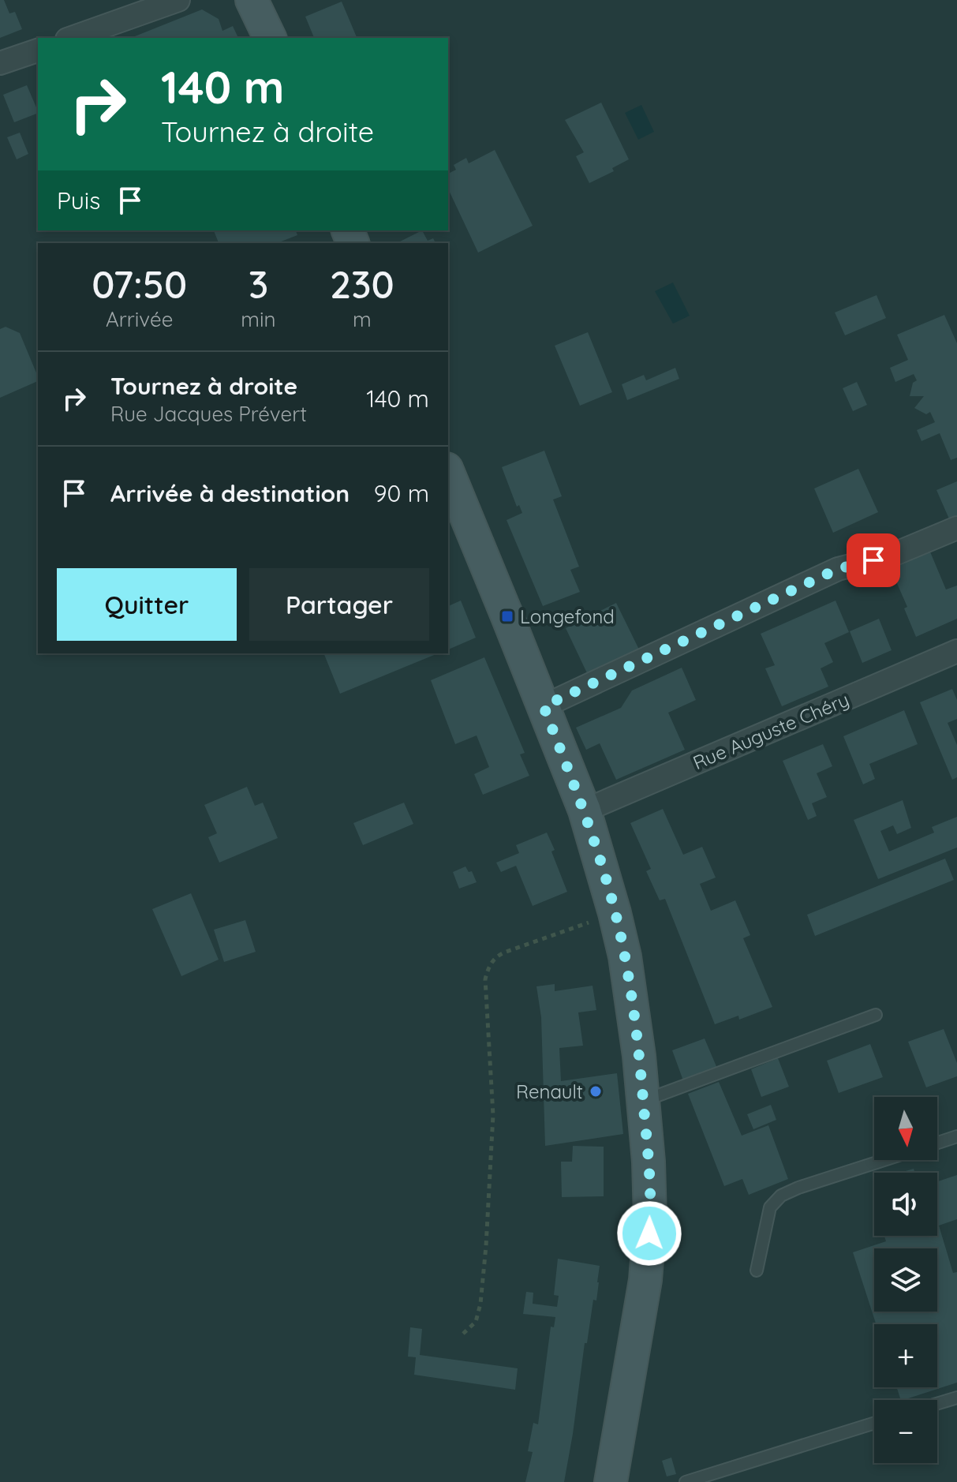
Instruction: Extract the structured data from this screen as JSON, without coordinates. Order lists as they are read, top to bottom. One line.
{"streets":{"street":["Rue Auguste Chéry"]},"places":{"transit":["Longefond"],"other":["Renault"]},"north":"bottom","page":{"turn":["140 m","Tournez à droite"],"then":"Puis","eta":["07:50","Arrivée","3","min","230","m"],"list":[{"name":"Tournez à droite","note":"Rue Jacques Prévert","value":"140 m"},{"name":"Arrivée à destination","value":"90 m"}],"buttons":["Quitter","Partager"],"map_buttons":["+","−"]}}
